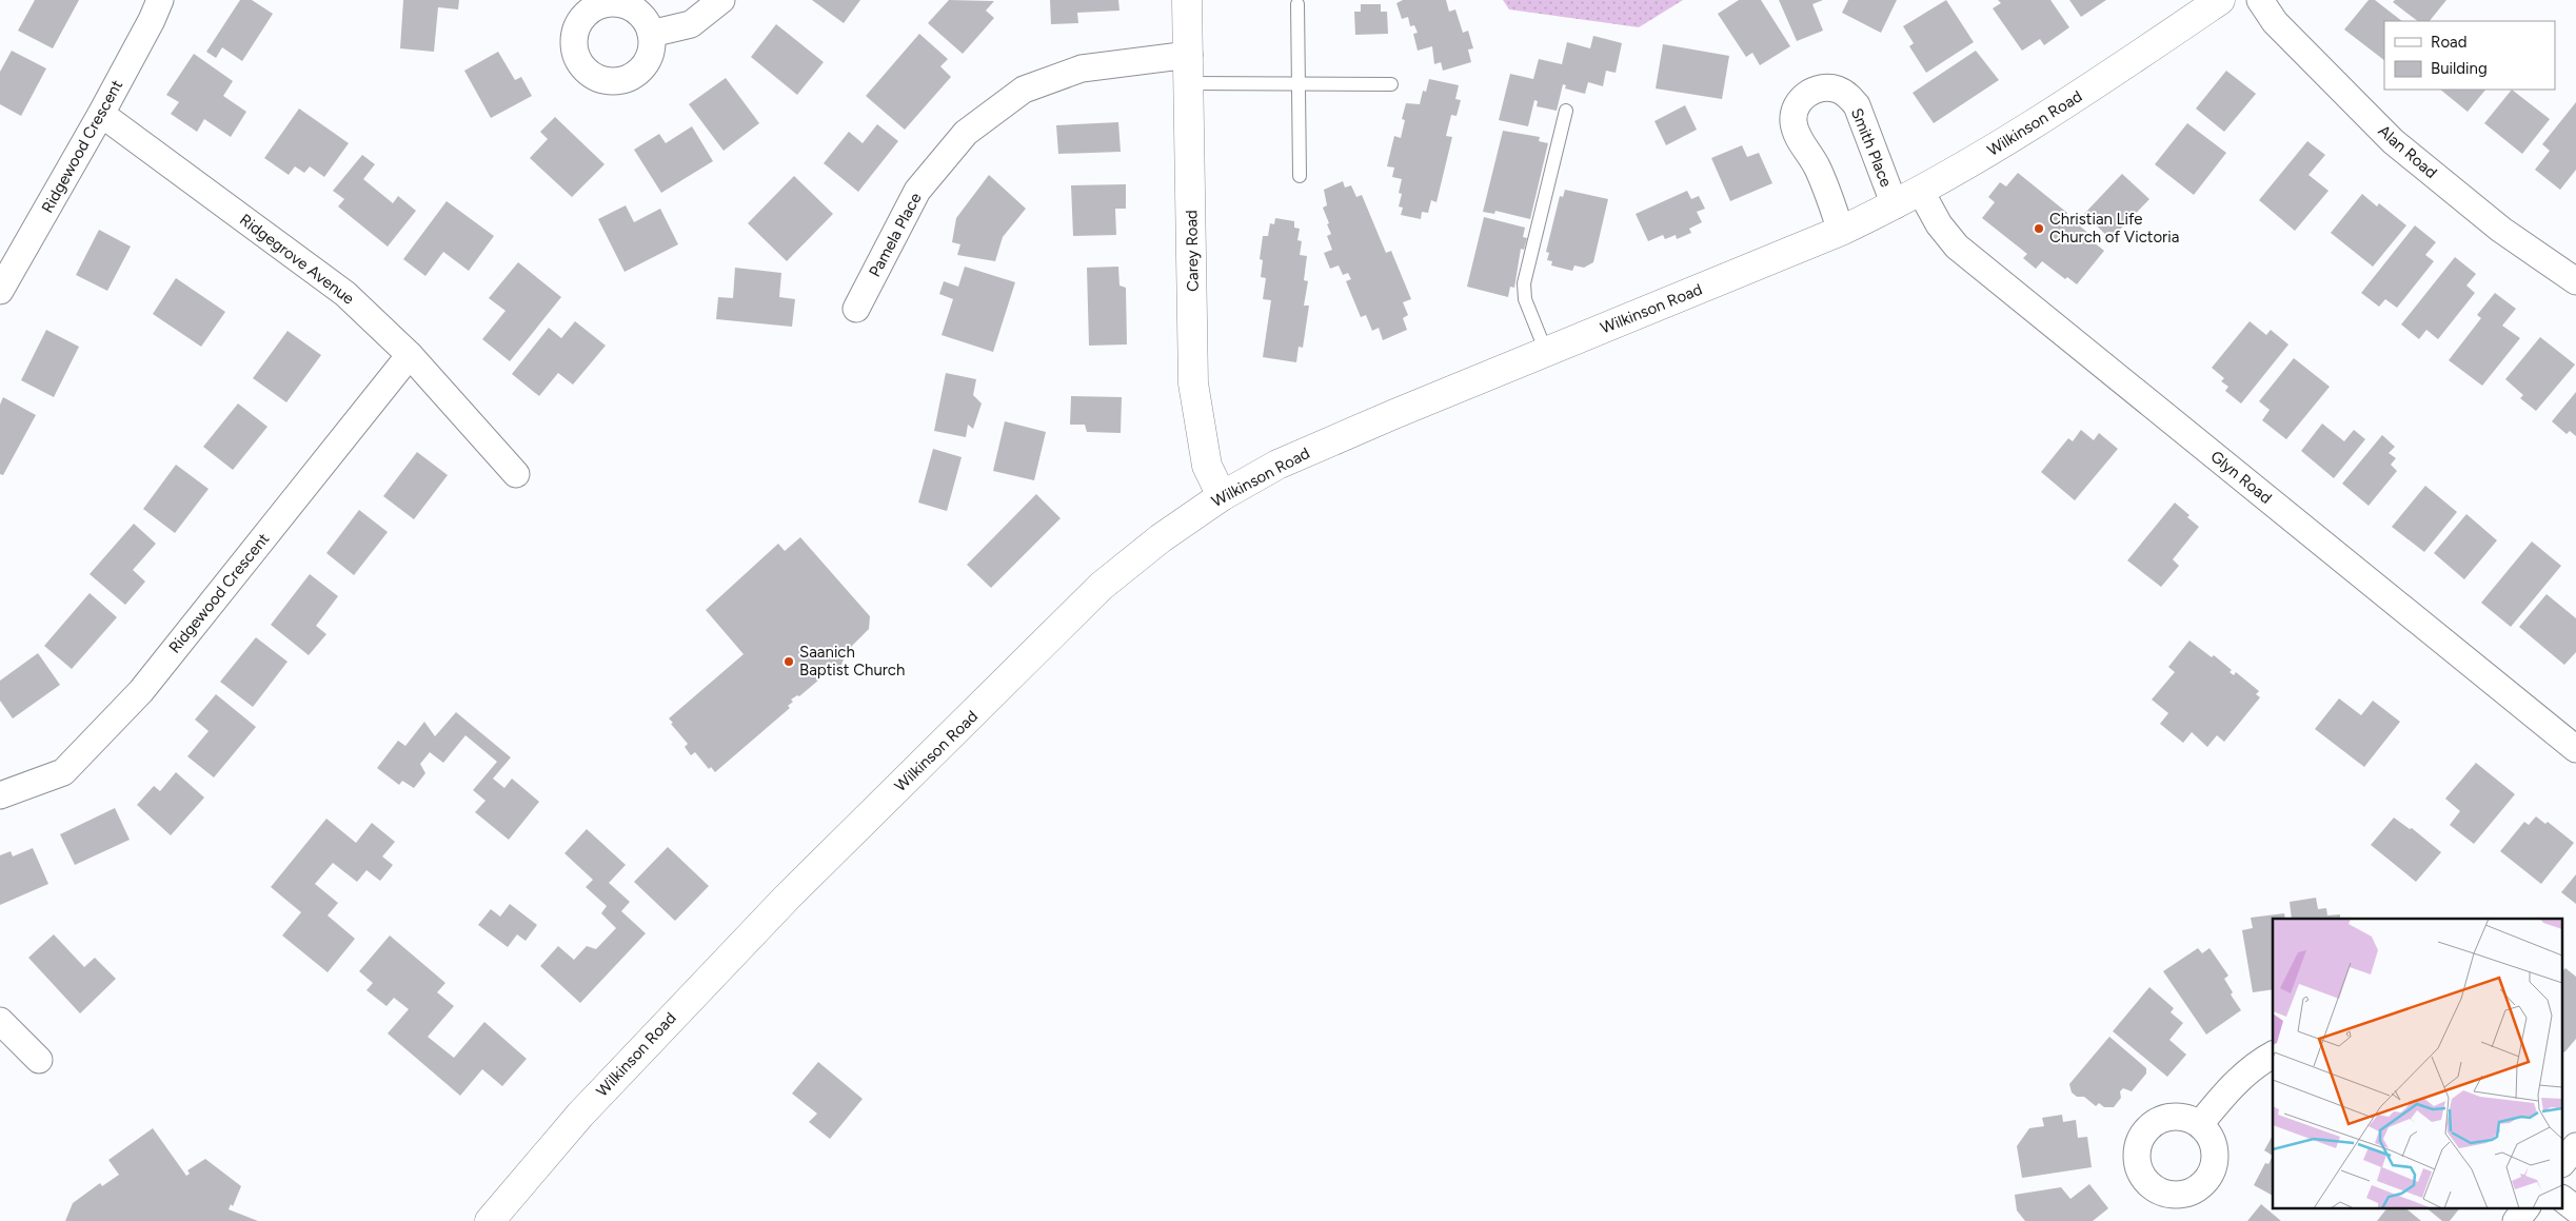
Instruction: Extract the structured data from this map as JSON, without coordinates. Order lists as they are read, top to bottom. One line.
{"streets":{"main road":["Wilkinson Road","Carey Road"],"street":["Ridgewood Crescent","Smith Place","Alan Road","Pamela Place","Ridgegrove Avenue","Glyn Road"]},"crossings":[["Wilkinson Road","Smith Place"],["Wilkinson Road","Carey Road"],["Wilkinson Road","Glyn Road"],["Ridgewood Crescent","Ridgegrove Avenue"],["Pamela Place","Carey Road"]],"places":["Christian Life Church of Victoria","Saanich Baptist Church"],"legend":["Road","Building"]}
